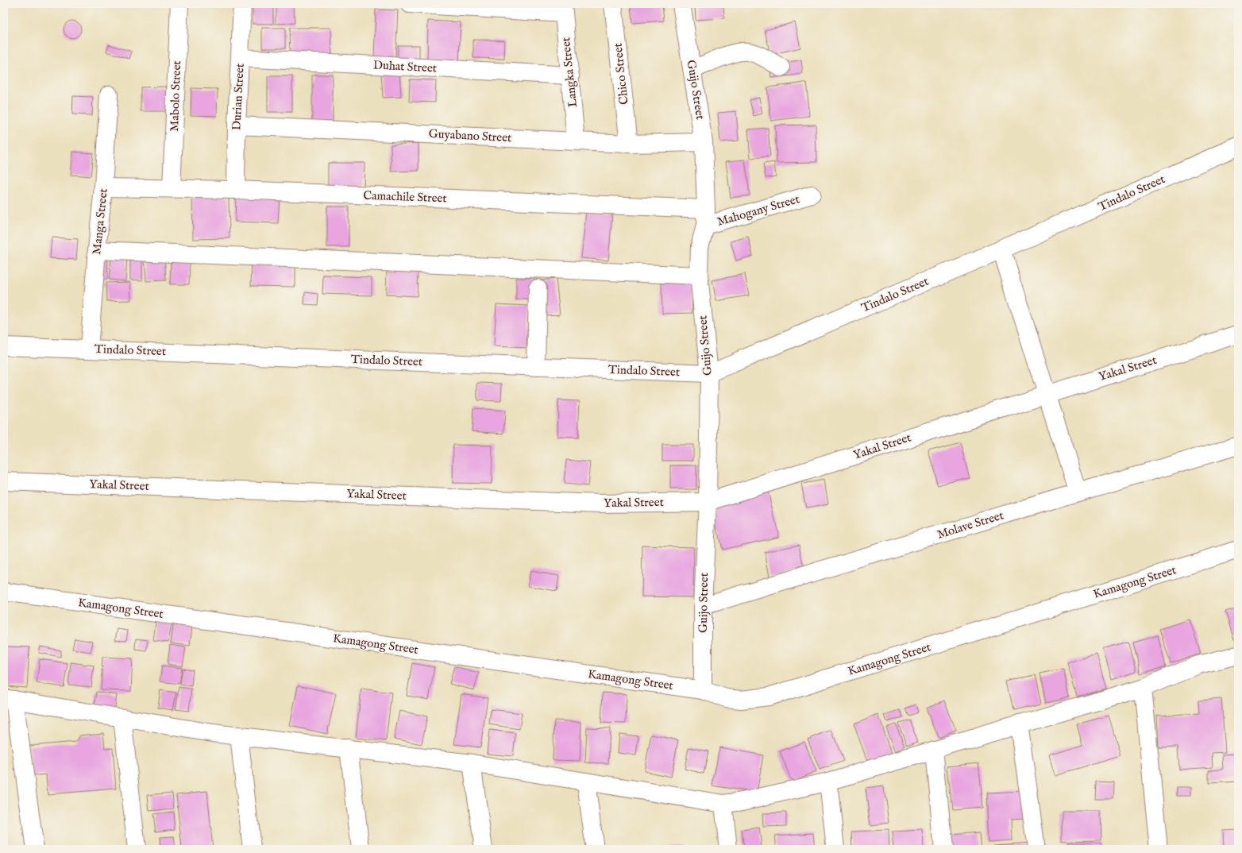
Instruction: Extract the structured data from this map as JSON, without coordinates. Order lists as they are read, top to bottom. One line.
{"streets":{"street":["Duhat Street","Langka Street","Chico Street","Guijo Street","Mabolo Street","Durian Street","Guyabano Street","Tindalo Street","Camachile Street","Mahogany Street","Manga Street","Yakal Street","Molave Street","Kamagong Street"]},"crossings":[["Duhat Street","Langka Street"],["Duhat Street","Durian Street"],["Langka Street","Guyabano Street"],["Chico Street","Guyabano Street"],["Guijo Street","Guyabano Street"],["Guijo Street","Tindalo Street"],["Guijo Street","Camachile Street"],["Guijo Street","Mahogany Street"],["Guijo Street","Yakal Street"],["Guijo Street","Molave Street"],["Guijo Street","Kamagong Street"],["Mabolo Street","Camachile Street"],["Durian Street","Guyabano Street"],["Durian Street","Camachile Street"],["Tindalo Street","Manga Street"],["Camachile Street","Mahogany Street"],["Camachile Street","Manga Street"]]}
